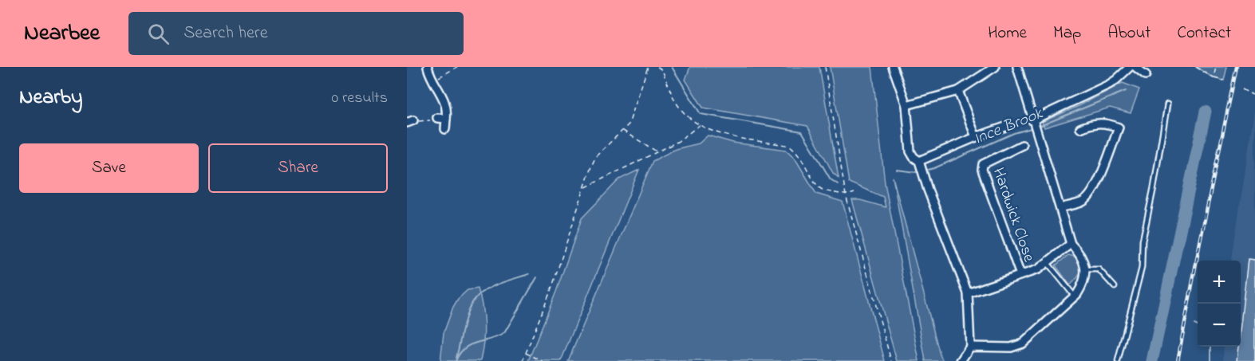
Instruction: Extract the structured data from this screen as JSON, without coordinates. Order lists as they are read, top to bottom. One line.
{"streets":{"street":["Hardwick Close"]},"water":["Ince Brook"],"page":{"header":"Nearbee","search":"Search here","nav":["Home","Map","About","Contact"],"heading":["Nearby","0 results"],"buttons":["Save","Share"],"map_buttons":["+","−"]}}
